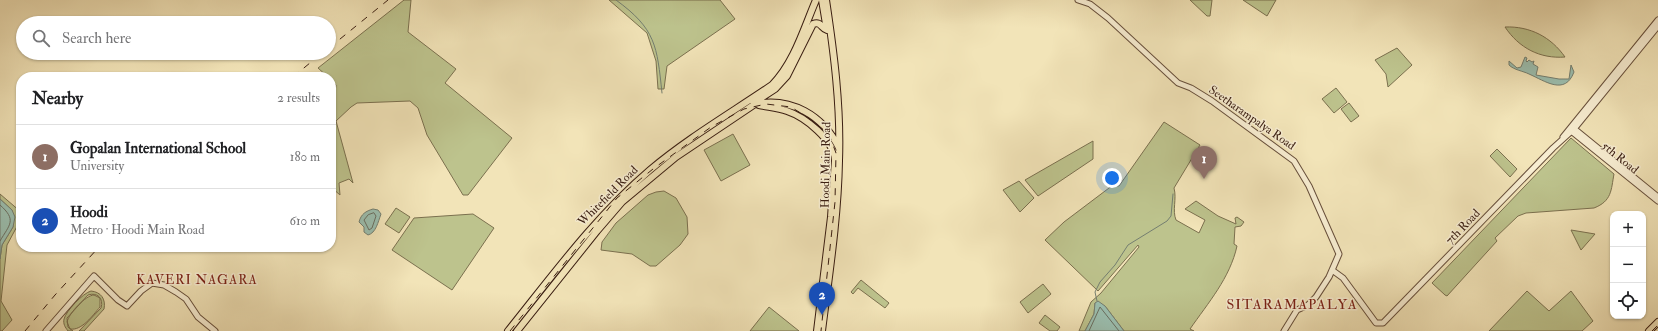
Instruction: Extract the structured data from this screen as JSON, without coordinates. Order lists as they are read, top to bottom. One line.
{"streets":{"main road":["Hoodi Main Road","Whitefield Road"],"street":["Seetharampalya Road","5th Road","7th Road"]},"crossings":[["Seetharampalya Road","7th Road"],["5th Road","7th Road"],["Hoodi Main Road","Whitefield Road"]],"districts":["KAVERI NAGARA","SITARAMAPALYA"],"page":{"search":"Search here","heading":["Nearby","2 results"],"list":[{"mark":"1","name":"Gopalan International School","note":"University","value":"180 m"},{"mark":"2","name":"Hoodi","note":"Metro · Hoodi Main Road","value":"610 m"}],"pins":["1","2"],"map_buttons":["+","−"]}}
